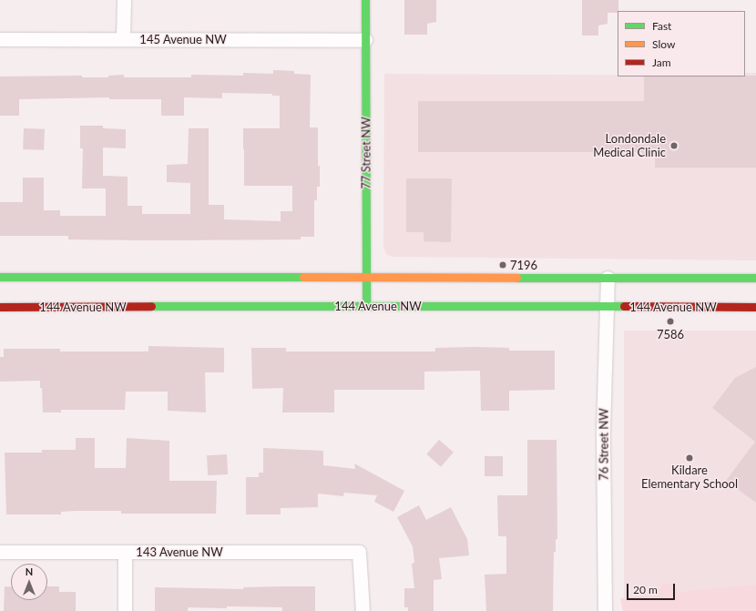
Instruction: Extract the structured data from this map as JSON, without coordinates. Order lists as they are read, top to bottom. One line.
{"streets":{"street":["145 Avenue NW","77 Street NW","144 Avenue NW","76 Street NW","143 Avenue NW"]},"crossings":[["145 Avenue NW","77 Street NW"],["77 Street NW","144 Avenue NW"],["144 Avenue NW","76 Street NW"]],"places":["Londondale Medical Clinic","7196","7586","Kildare Elementary School"],"legend":["Fast","Slow","Jam"],"scale_bar":"20 m","north":"top"}
